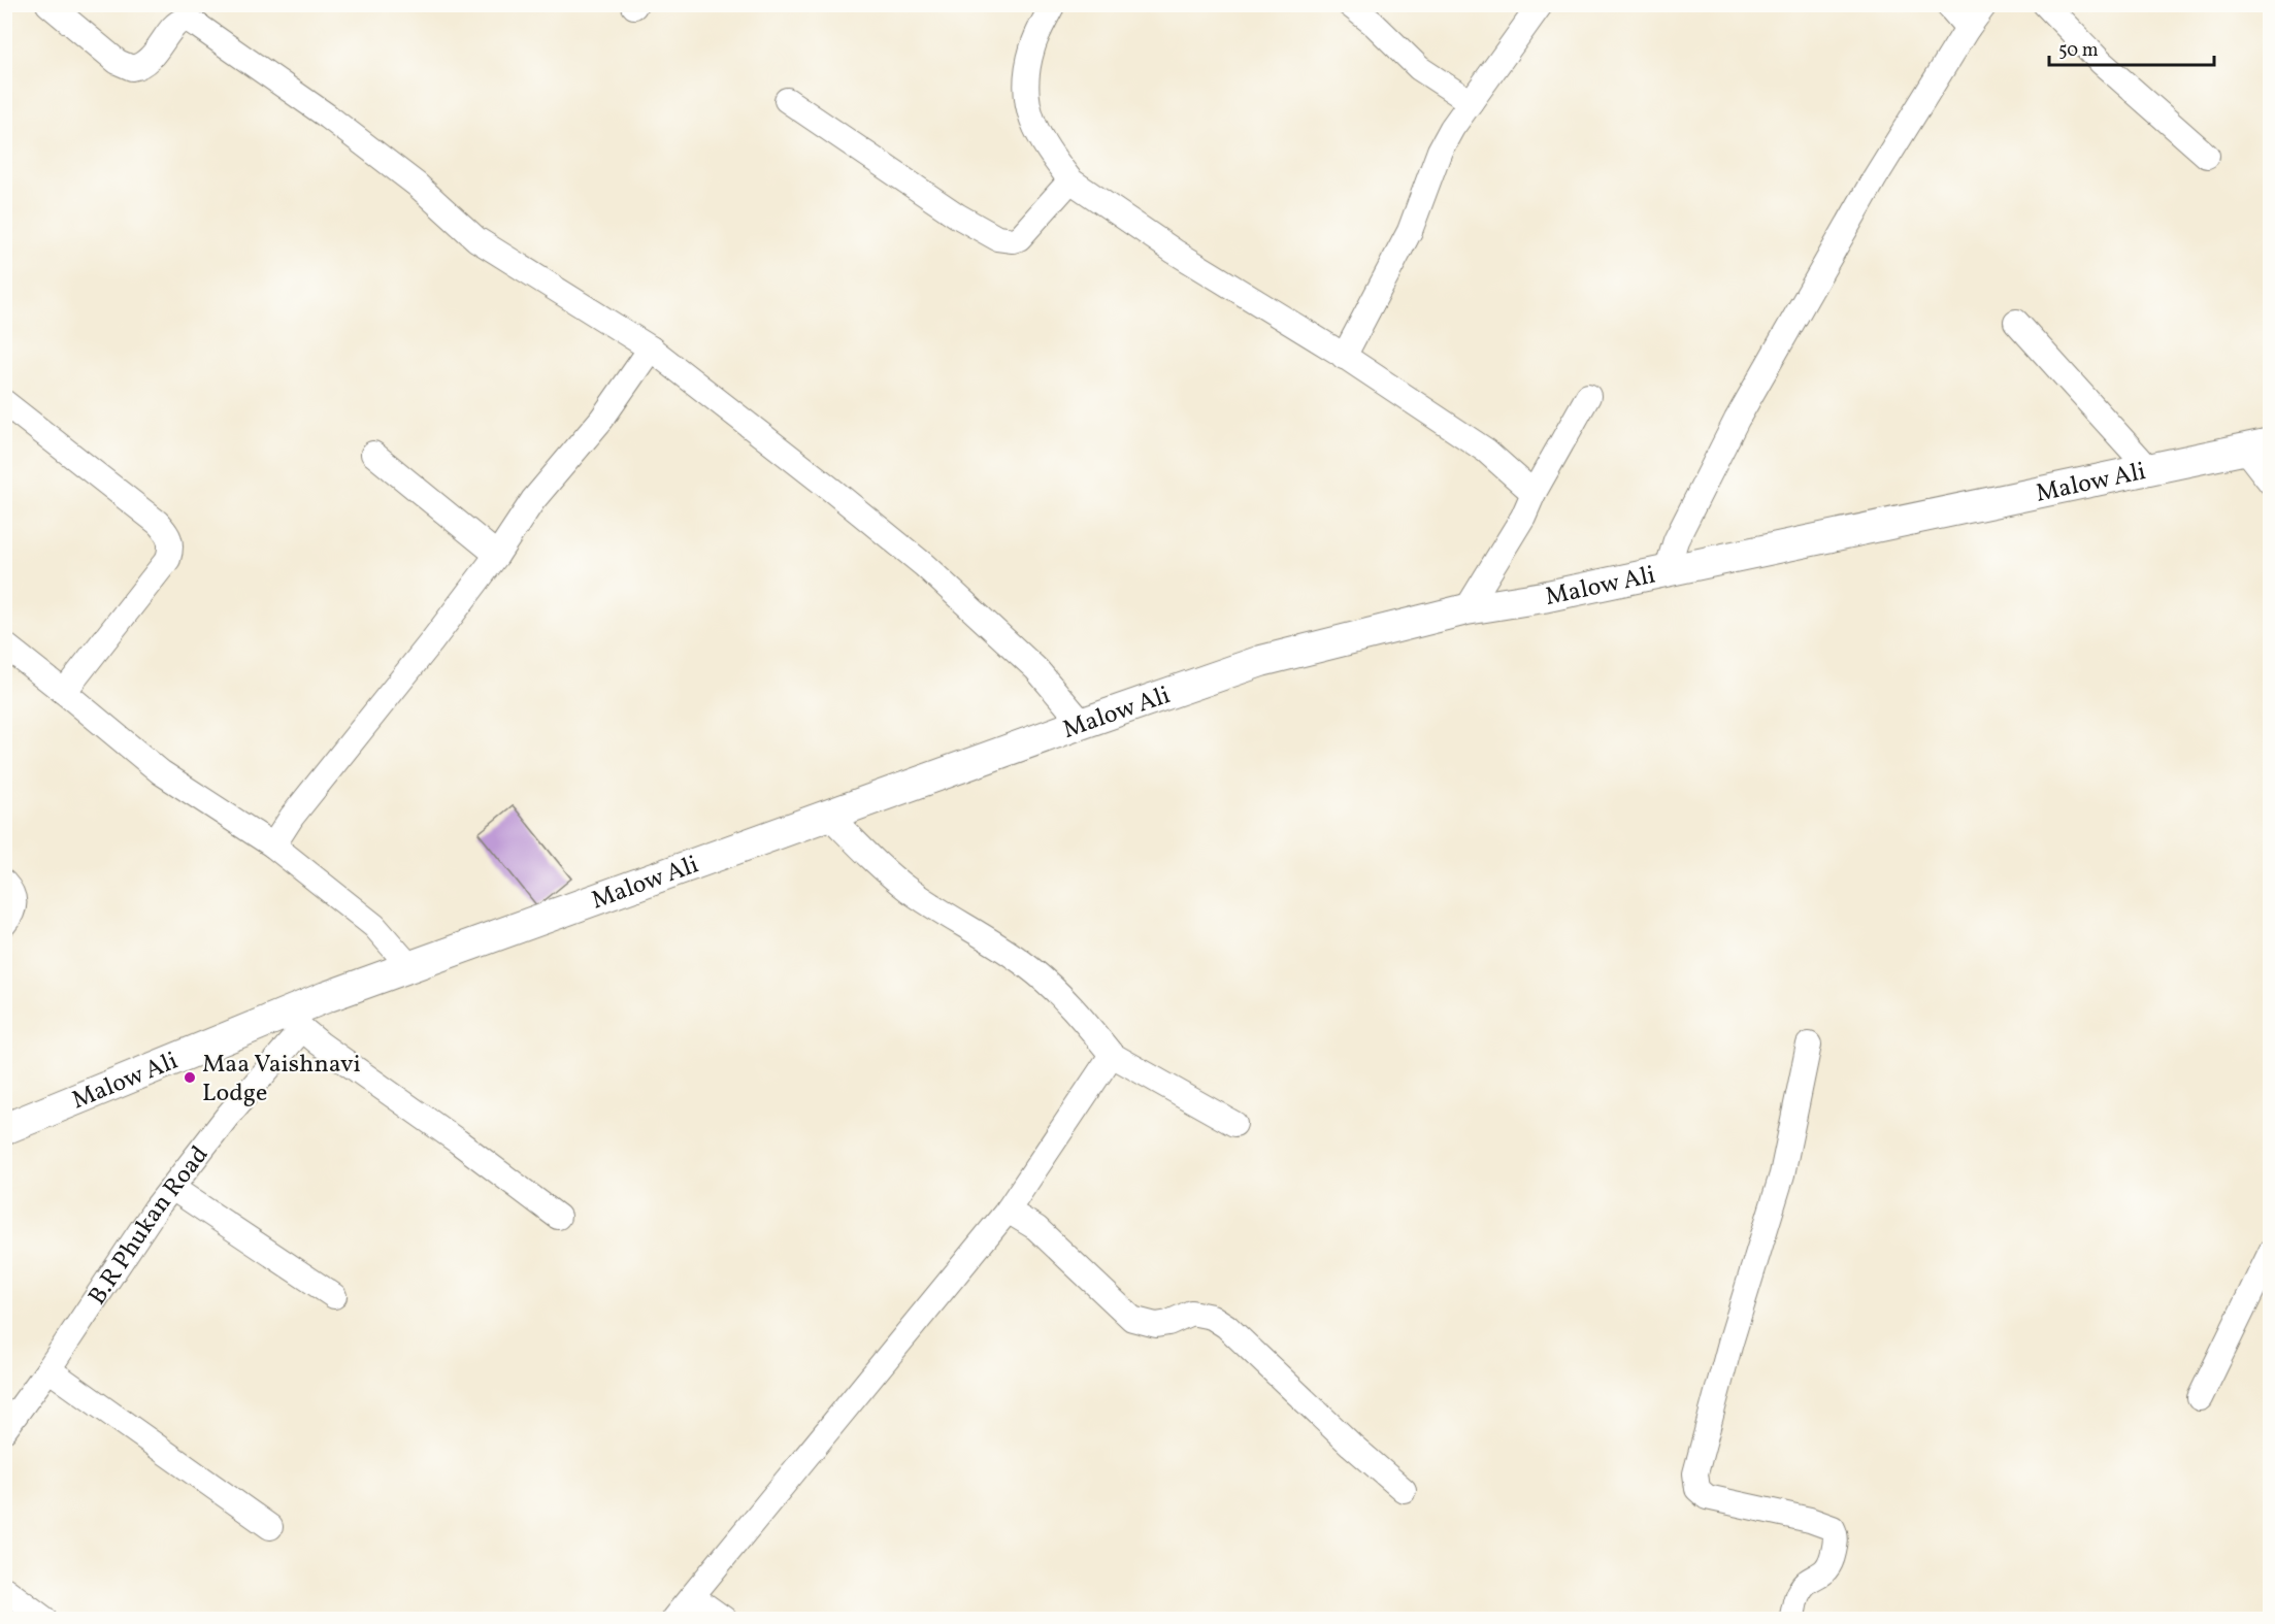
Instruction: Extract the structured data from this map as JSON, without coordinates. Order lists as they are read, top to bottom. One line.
{"streets":{"street":["Malow Ali","B.R Phukan Road"]},"crossings":[["Malow Ali","B.R Phukan Road"]],"places":["Maa Vaishnavi Lodge"],"scale_bar":"50 m"}
